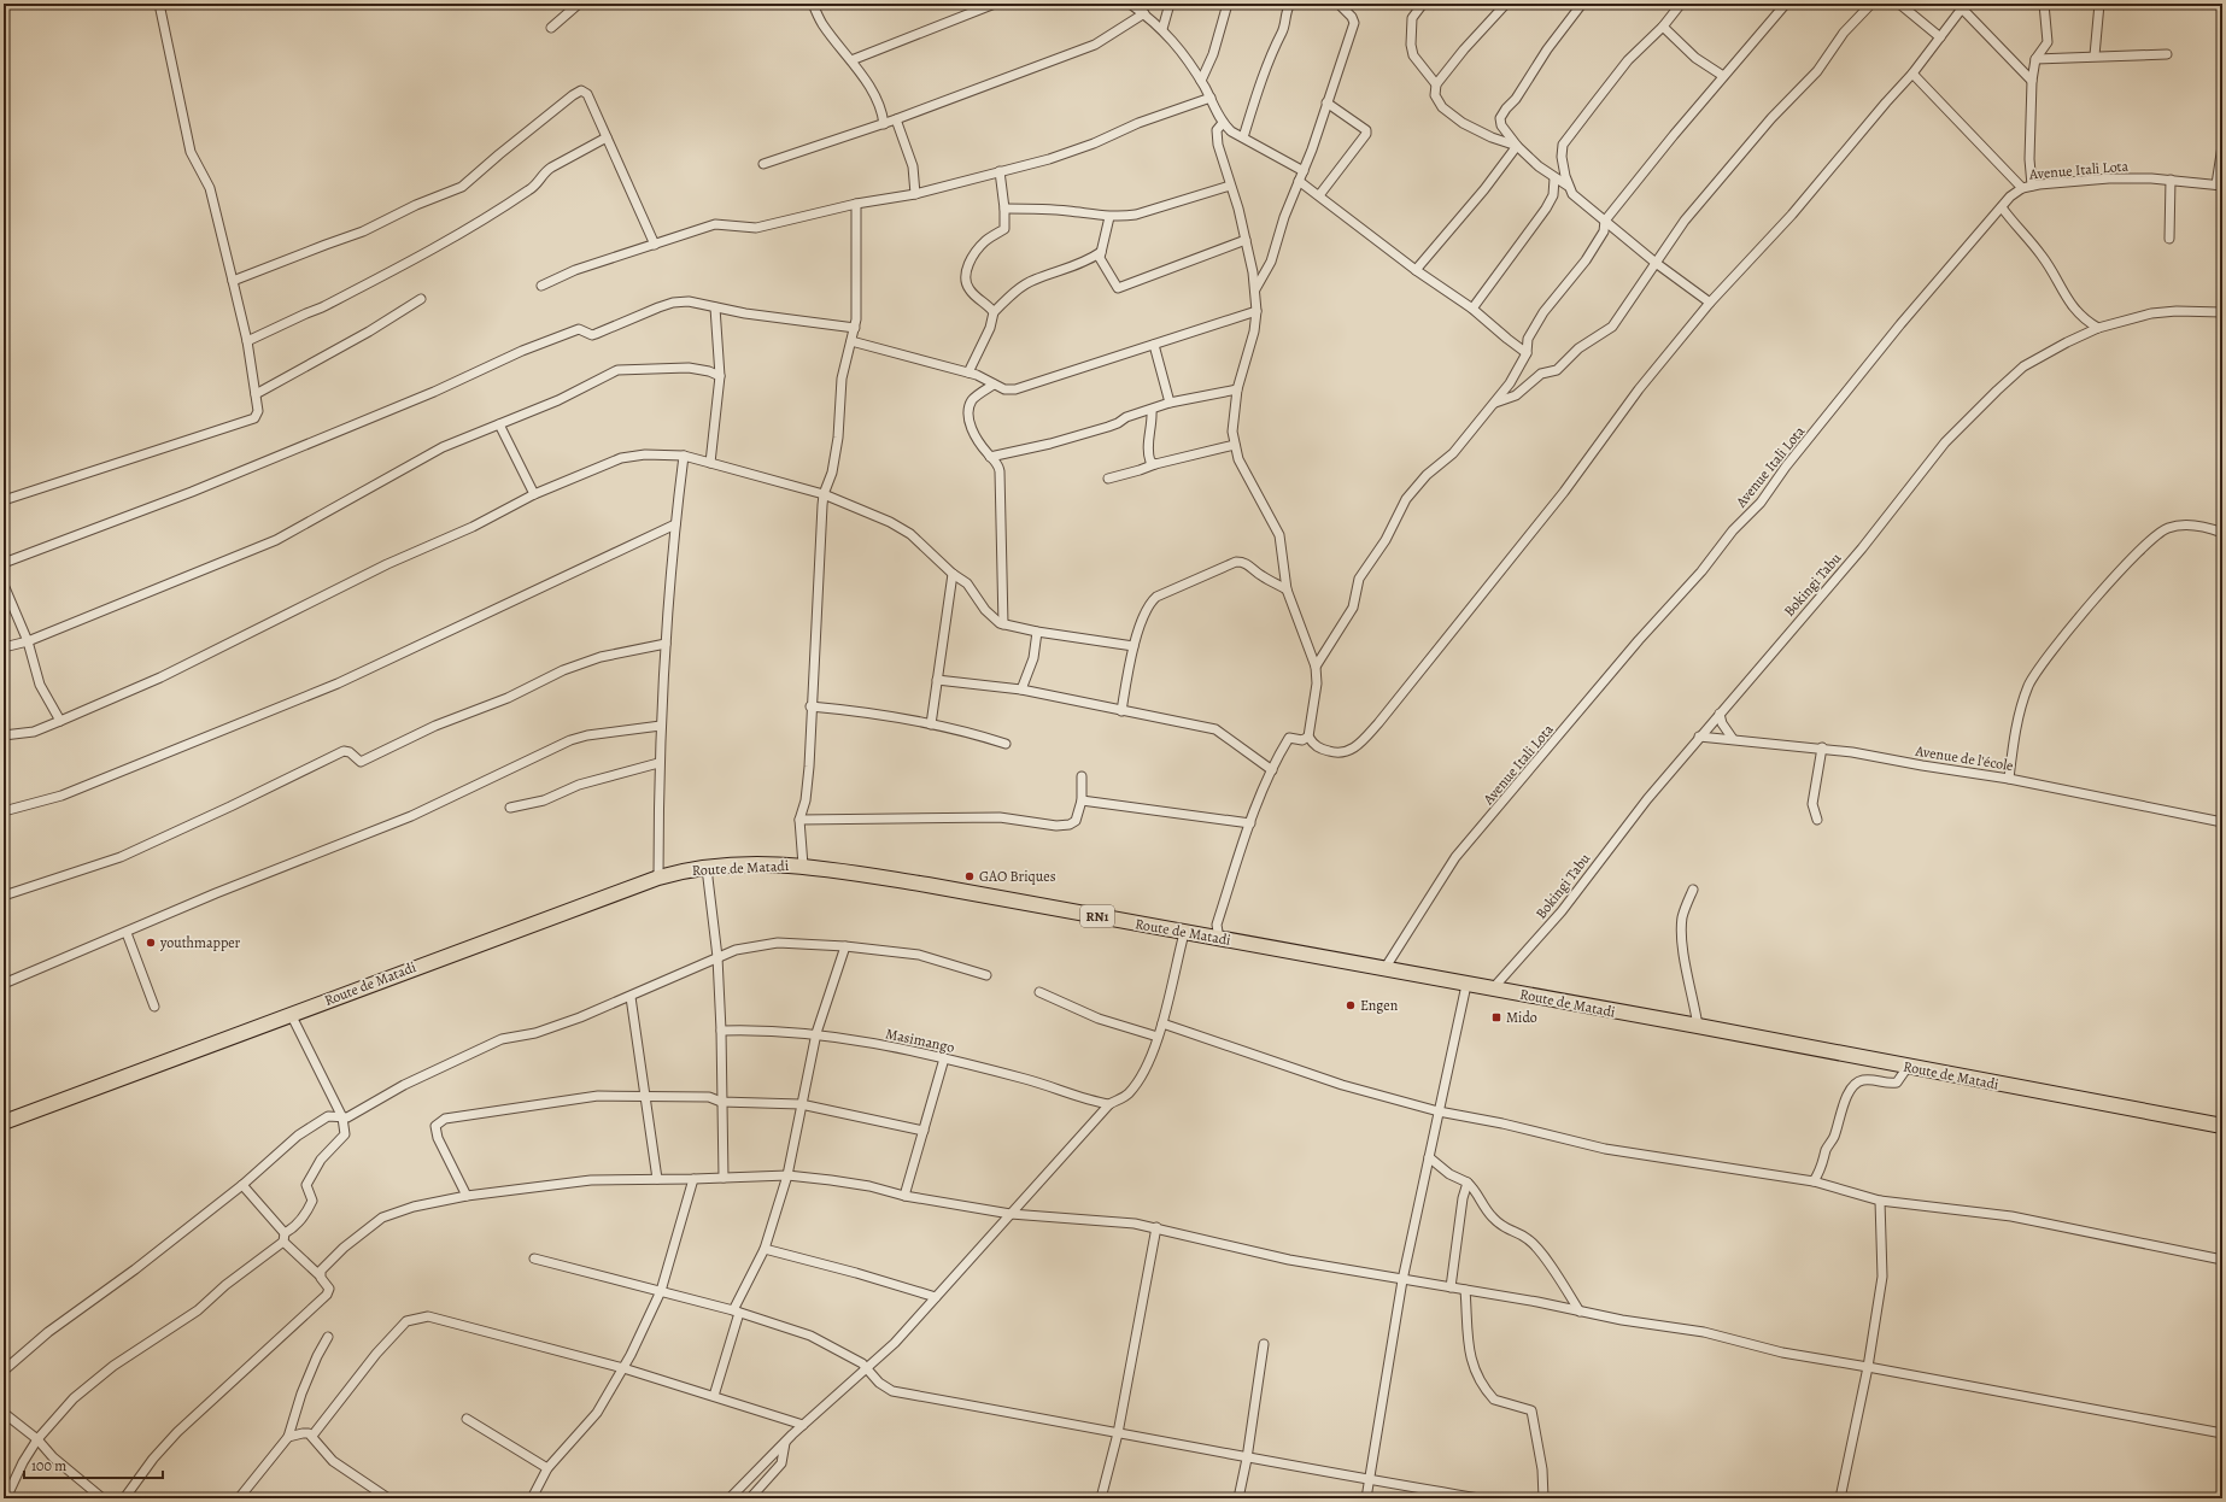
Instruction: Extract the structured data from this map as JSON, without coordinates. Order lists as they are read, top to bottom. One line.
{"streets":{"highway":["Route de Matadi","RN1"],"street":["Avenue Itali Lota","Bokingi Tabu","Avenue de l'école","Masimango"]},"crossings":[["Avenue Itali Lota","Route de Matadi"],["Bokingi Tabu","Avenue de l'école"],["Bokingi Tabu","Route de Matadi"]],"places":{"other":["GAO Briques","youthmapper","Engen"],"transit":["Mido"]},"scale_bar":"100 m"}
